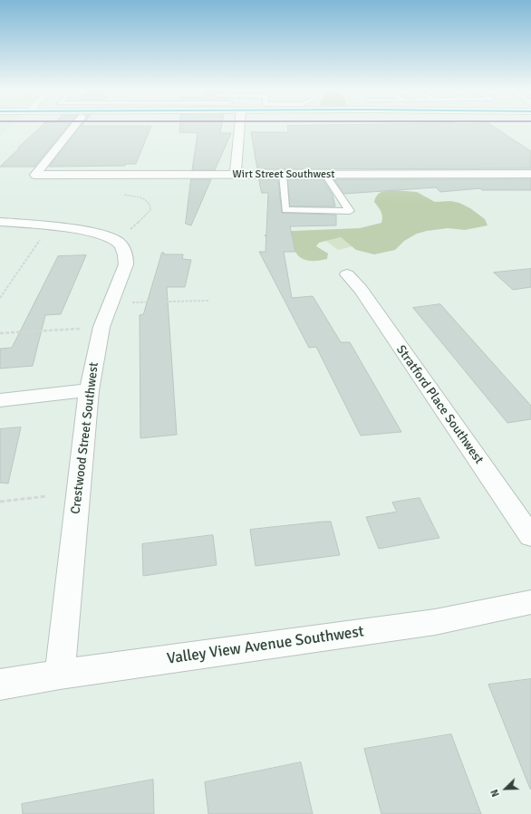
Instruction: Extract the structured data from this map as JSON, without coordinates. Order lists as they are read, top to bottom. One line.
{"streets":{"street":["Wirt Street Southwest","Stratford Place Southwest","Crestwood Street Southwest","Valley View Avenue Southwest"]},"crossings":[["Crestwood Street Southwest","Valley View Avenue Southwest"]],"north":"bottom left"}
